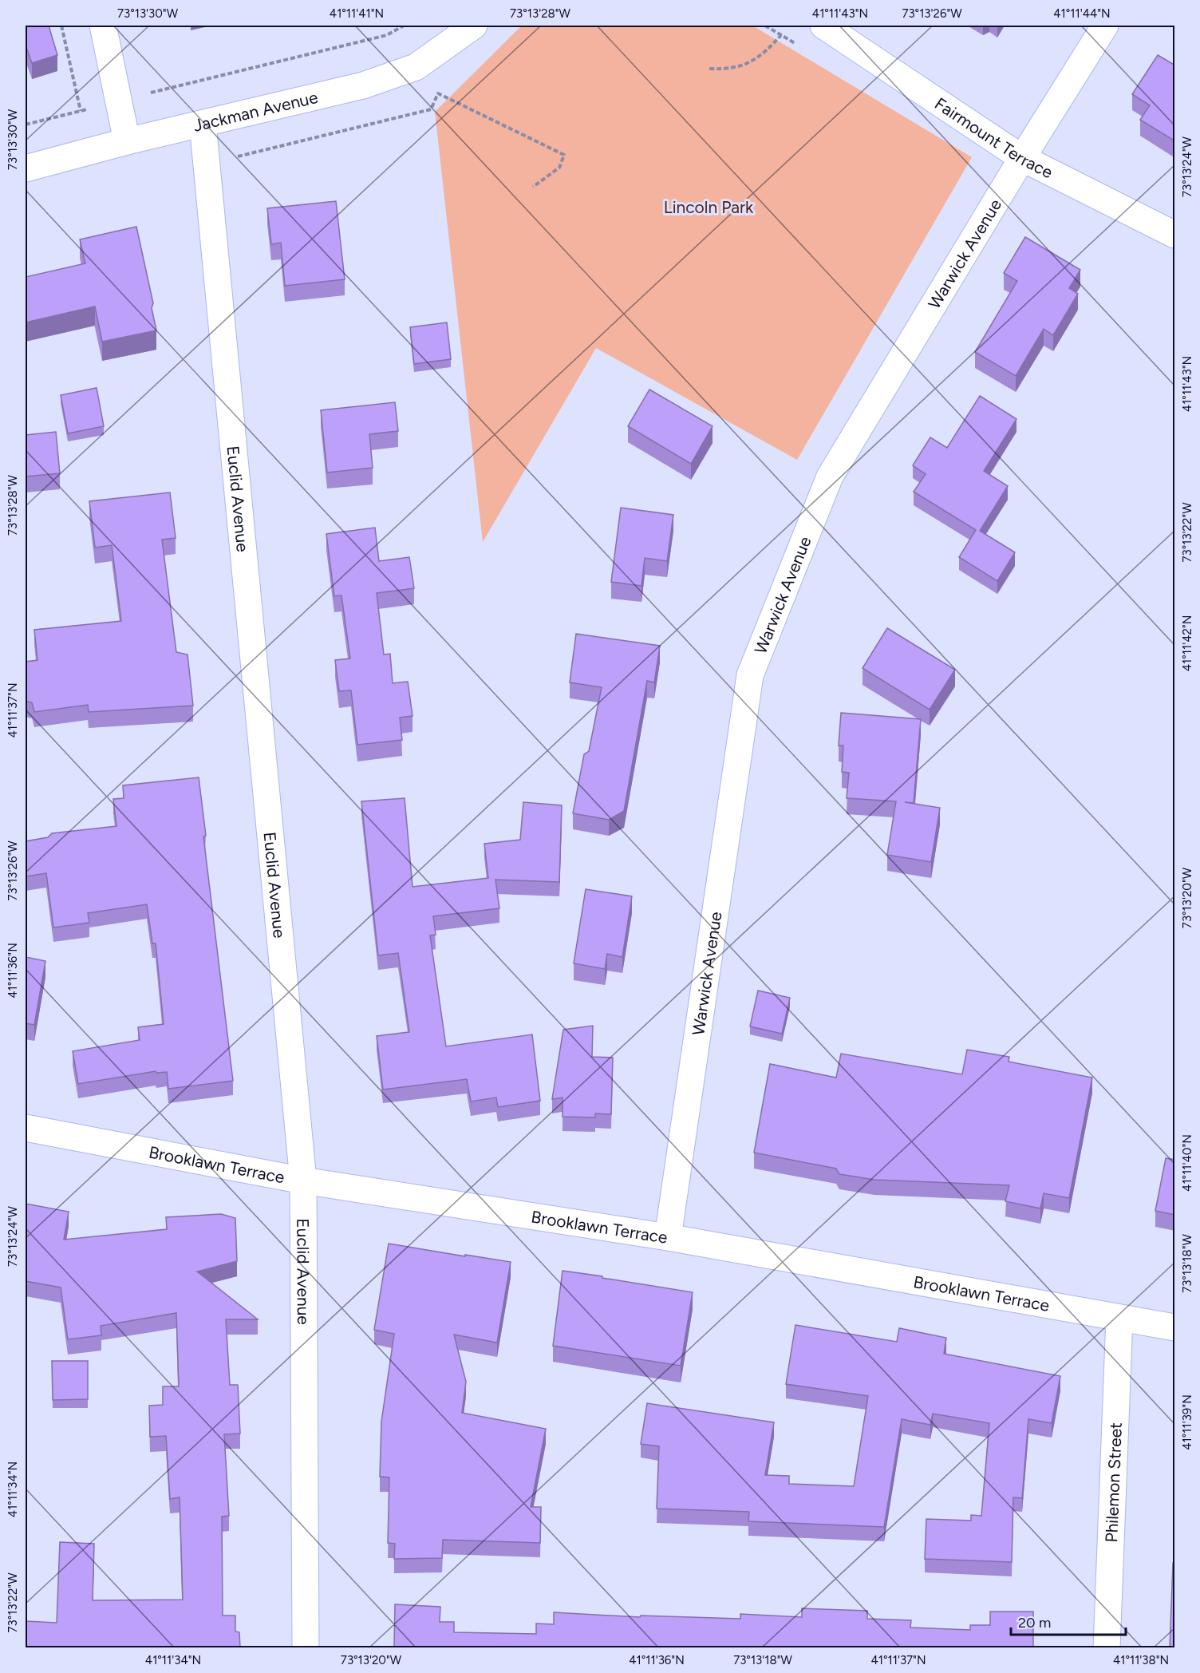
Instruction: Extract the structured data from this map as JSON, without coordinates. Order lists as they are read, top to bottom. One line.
{"streets":{"street":["Jackman Avenue","Fairmount Terrace","Warwick Avenue","Euclid Avenue","Brooklawn Terrace","Philemon Street"]},"crossings":[["Jackman Avenue","Euclid Avenue"],["Fairmount Terrace","Warwick Avenue"],["Warwick Avenue","Brooklawn Terrace"],["Euclid Avenue","Brooklawn Terrace"],["Brooklawn Terrace","Philemon Street"]],"parks":["Lincoln Park"],"scale_bar":"20 m","coordinates":["73°13'30\"W","41°11'41\"N","73°13'28\"W","41°11'43\"N","73°13'26\"W","41°11'44\"N","73°13'24\"W","73°13'22\"W","41°11'42\"N","41°11'37\"N","73°13'20\"W","41°11'36\"N","41°11'40\"N","73°13'18\"W","41°11'39\"N","41°11'34\"N","41°11'38\"N"]}
